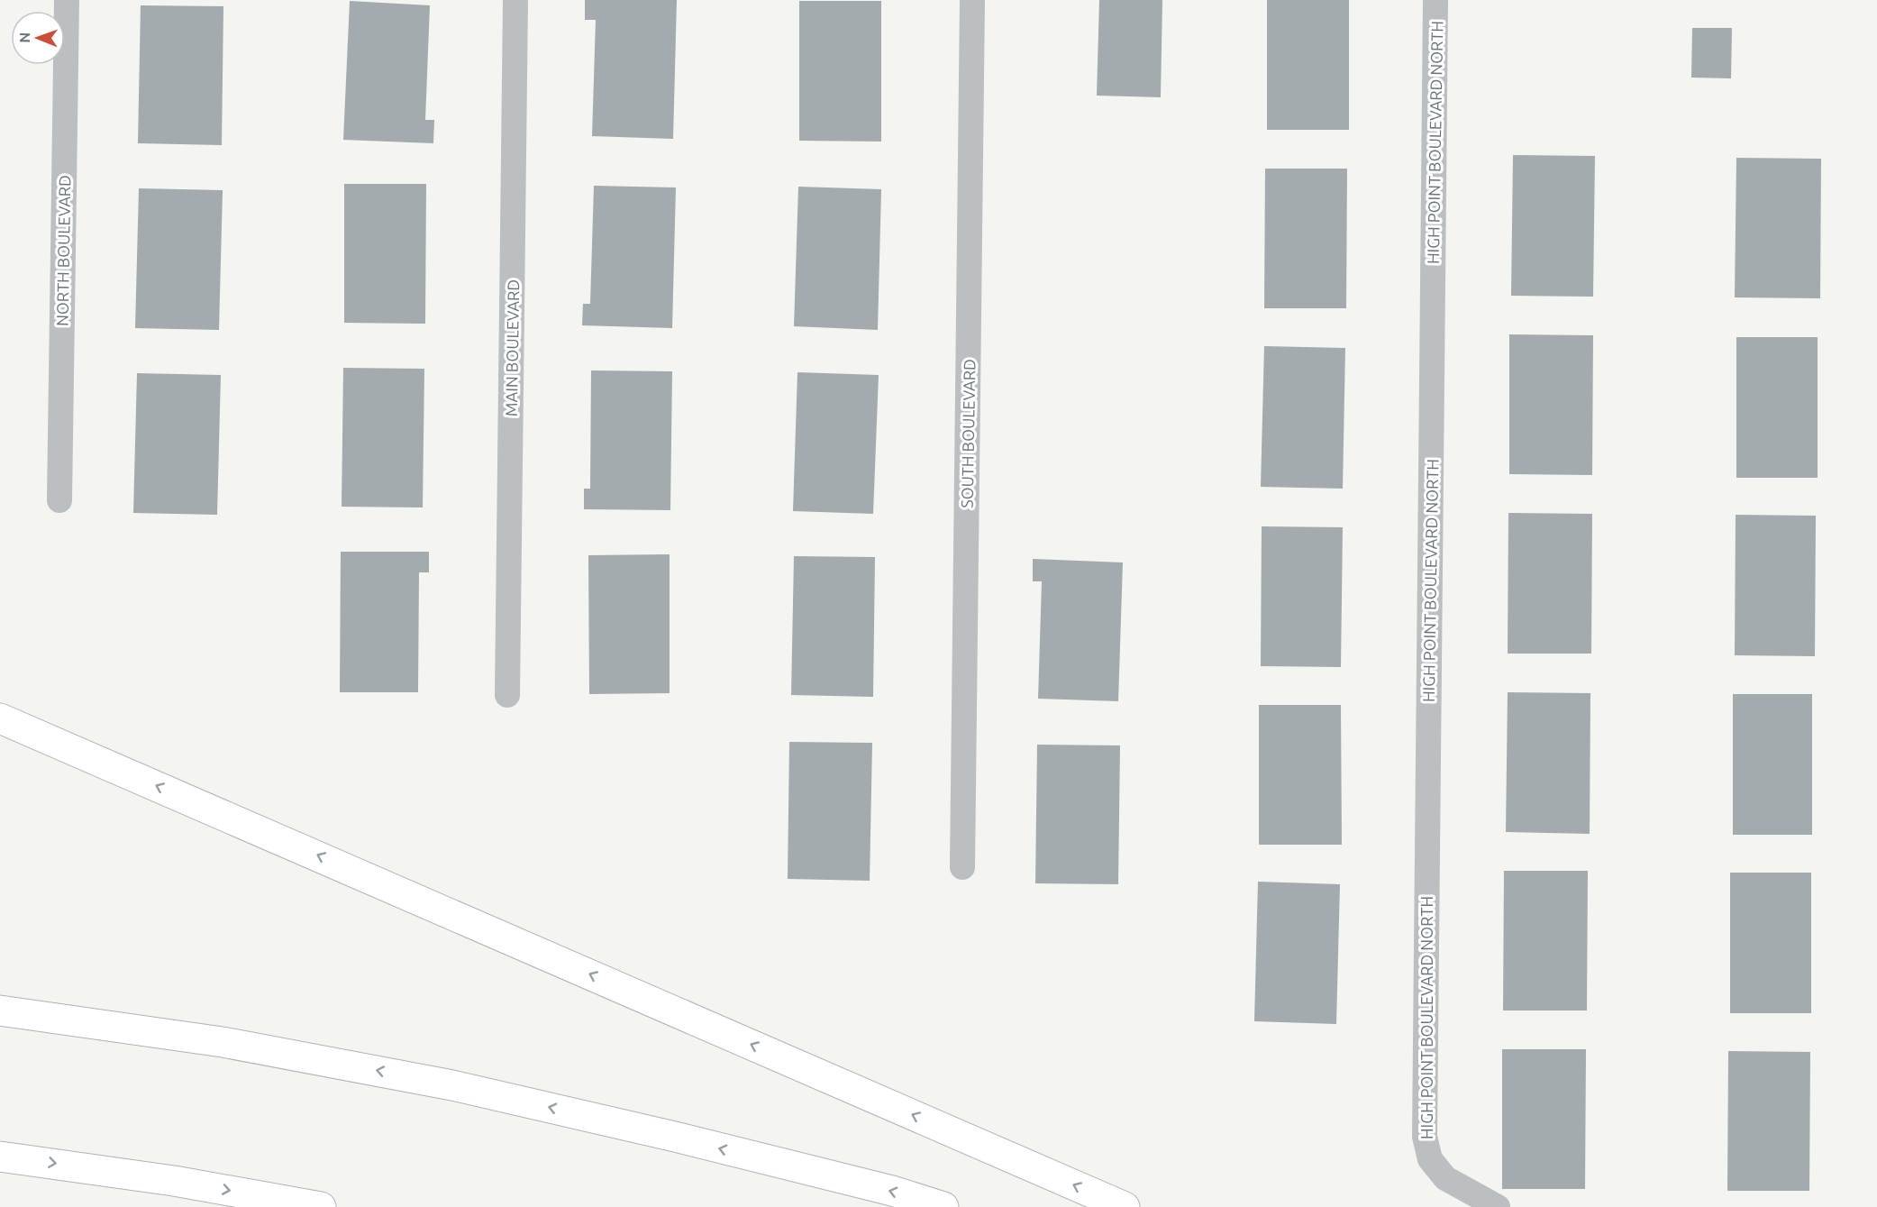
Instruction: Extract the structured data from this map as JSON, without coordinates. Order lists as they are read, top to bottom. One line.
{"streets":{"street":["HIGH POINT BOULEVARD NORTH","NORTH BOULEVARD","MAIN BOULEVARD","SOUTH BOULEVARD"]},"north":"left"}
